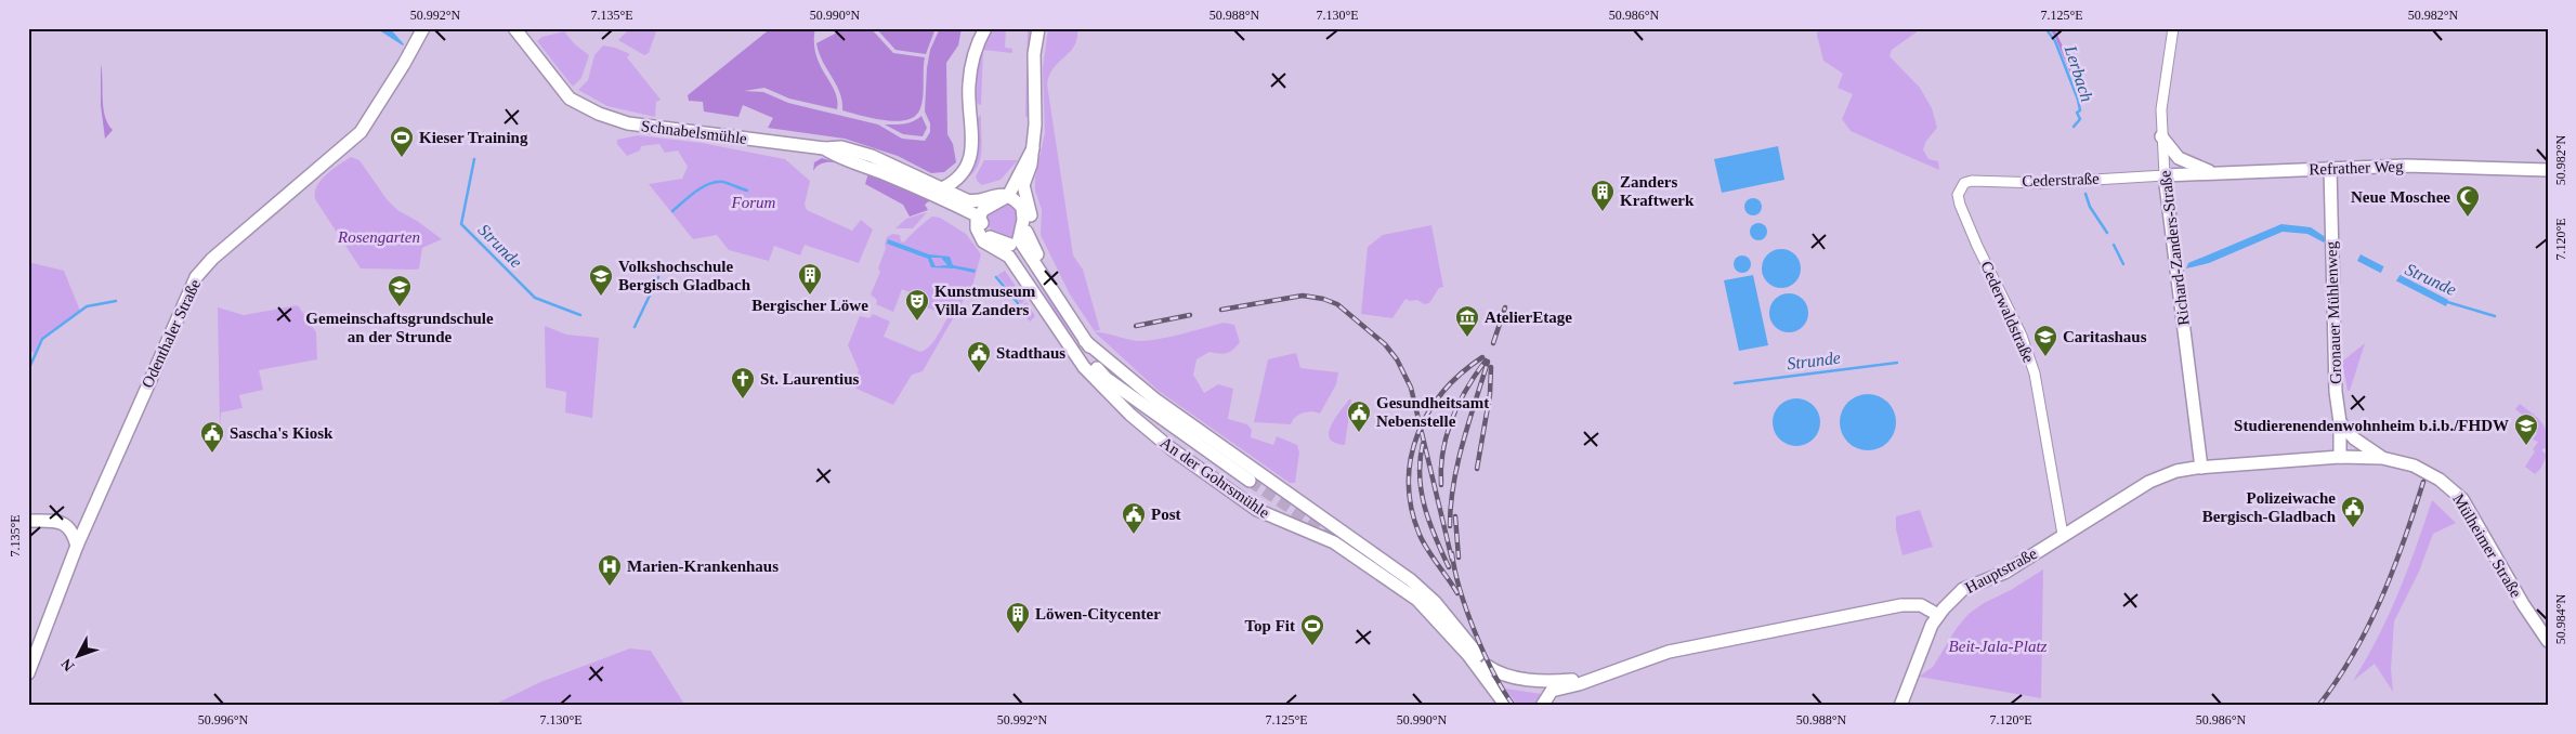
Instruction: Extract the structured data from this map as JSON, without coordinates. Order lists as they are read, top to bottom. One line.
{"streets":{"main road":["Schnabelsmühle","Refrather Weg","Richard-Zanders-Straße","Gronauer Mühlenweg","Odenthaler Straße","An der Gohrsmühle","Mülheimer Straße","Hauptstraße"],"street":["Cederstraße","Cederwaldstraße"]},"crossings":[["Schnabelsmühle","An der Gohrsmühle"],["Refrather Weg","Cederstraße"],["Refrather Weg","Richard-Zanders-Straße"],["Refrather Weg","Gronauer Mühlenweg"],["Cederstraße","Richard-Zanders-Straße"],["Cederstraße","Cederwaldstraße"],["Richard-Zanders-Straße","Hauptstraße"],["Cederwaldstraße","Hauptstraße"],["Gronauer Mühlenweg","Hauptstraße"],["Mülheimer Straße","Hauptstraße"]],"water":["Lerbach","Strunde"],"parks":["Forum","Rosengarten","Beit-Jala-Platz"],"places":{"sports":["Kieser Training","Top Fit"],"building":["Zanders Kraftwerk","Bergischer Löwe","Löwen-Citycenter"],"mosque":["Neue Moschee"],"school or university":["Volkshochschule Bergisch Gladbach","Gemeinschaftsgrundschule an der Strunde","Caritashaus","Studierenendenwohnheim b.i.b./FHDW"],"theatre":["Kunstmuseum Villa Zanders"],"museum":["AtelierEtage"],"public building":["Stadthaus","Gesundheitsamt Nebenstelle","Sascha's Kiosk","Polizeiwache Bergisch-Gladbach","Post"],"church":["St. Laurentius"],"hospital":["Marien-Krankenhaus"]},"north":"bottom left","coordinates":["50.992°N","7.135°E","50.990°N","50.988°N","7.130°E","50.986°N","7.125°E","50.982°N","7.120°E","50.984°N","50.996°N"]}
